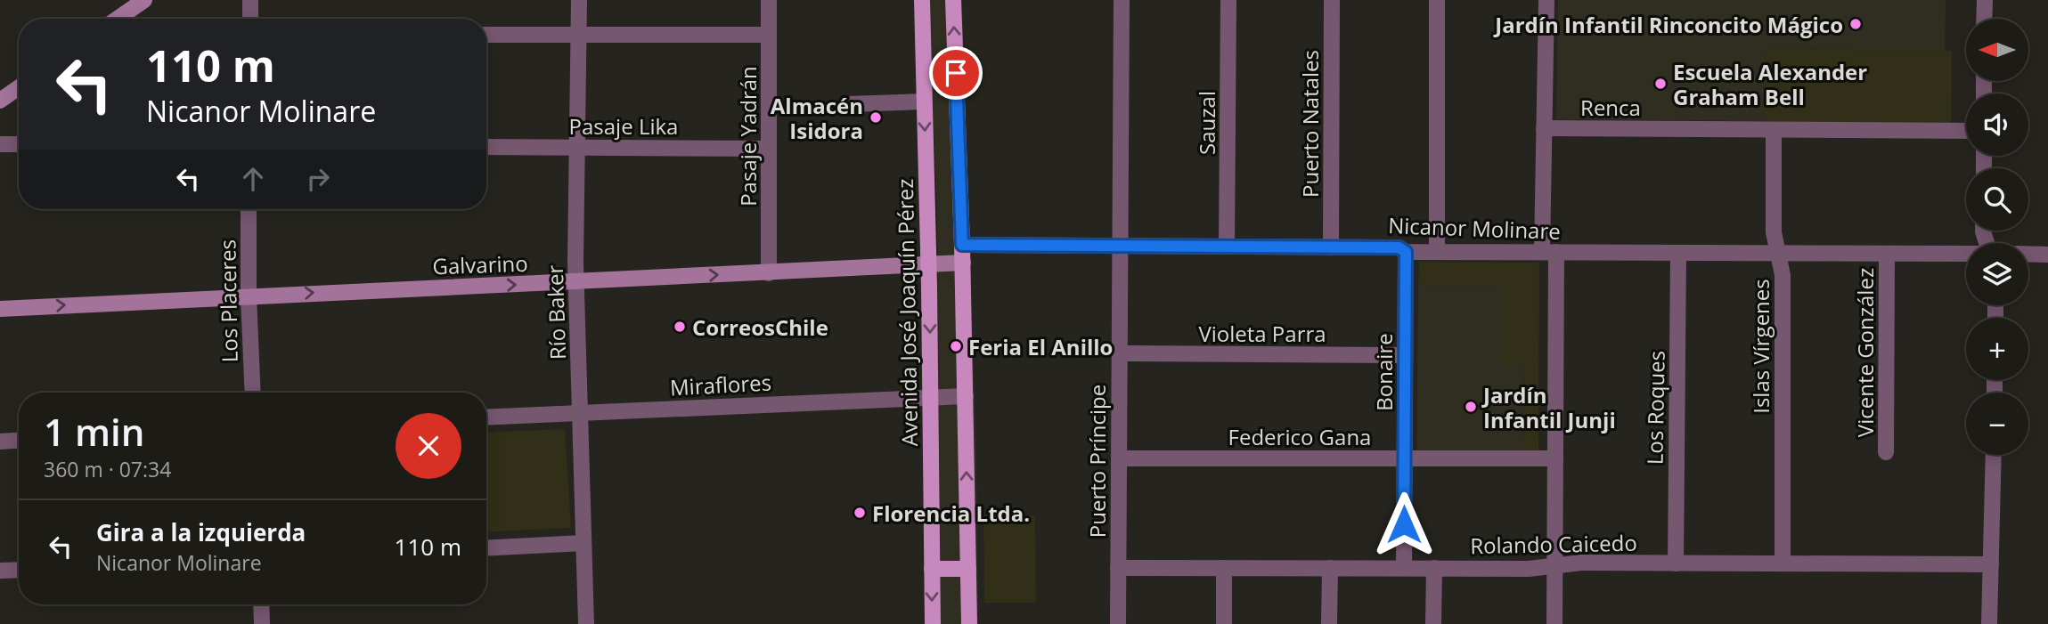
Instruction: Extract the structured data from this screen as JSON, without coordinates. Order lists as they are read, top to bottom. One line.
{"streets":{"main road":["Avenida José Joaquín Pérez"],"street":["Renca","Sauzal","Puerto Natales","Pasaje Lika","Pasaje Yadrán","Nicanor Molinare","Galvarino","Los Placeres","Río Baker","Violeta Parra","Islas Vírgenes","Vicente González","Bonaire","Miraflores","Los Roques","Federico Gana","Puerto Príncipe","Rolando Caicedo"]},"crossings":[["Renca","Islas Vírgenes"],["Sauzal","Nicanor Molinare"],["Puerto Natales","Nicanor Molinare"],["Pasaje Lika","Pasaje Yadrán"],["Pasaje Lika","Río Baker"],["Pasaje Yadrán","Galvarino"],["Nicanor Molinare","Islas Vírgenes"],["Nicanor Molinare","Vicente González"],["Nicanor Molinare","Bonaire"],["Nicanor Molinare","Los Roques"],["Nicanor Molinare","Puerto Príncipe"],["Galvarino","Los Placeres"],["Galvarino","Río Baker"],["Galvarino","Avenida José Joaquín Pérez"],["Río Baker","Miraflores"],["Avenida José Joaquín Pérez","Miraflores"],["Violeta Parra","Bonaire"],["Violeta Parra","Puerto Príncipe"],["Islas Vírgenes","Rolando Caicedo"],["Bonaire","Federico Gana"],["Bonaire","Rolando Caicedo"],["Los Roques","Rolando Caicedo"],["Federico Gana","Puerto Príncipe"],["Puerto Príncipe","Rolando Caicedo"]],"one_way":["Galvarino"],"places":["Jardín Infantil Rinconcito Mágico","Escuela Alexander Graham Bell","Almacén Isidora","CorreosChile","Feria El Anillo","Jardín Infantil Junji","Florencia Ltda."],"north":"left","page":{"map_buttons":["+","−"],"turn":["110 m","Nicanor Molinare"],"heading":["1 min","360 m · 07:34"],"list":[{"name":"Gira a la izquierda","note":"Nicanor Molinare","value":"110 m"}]}}
